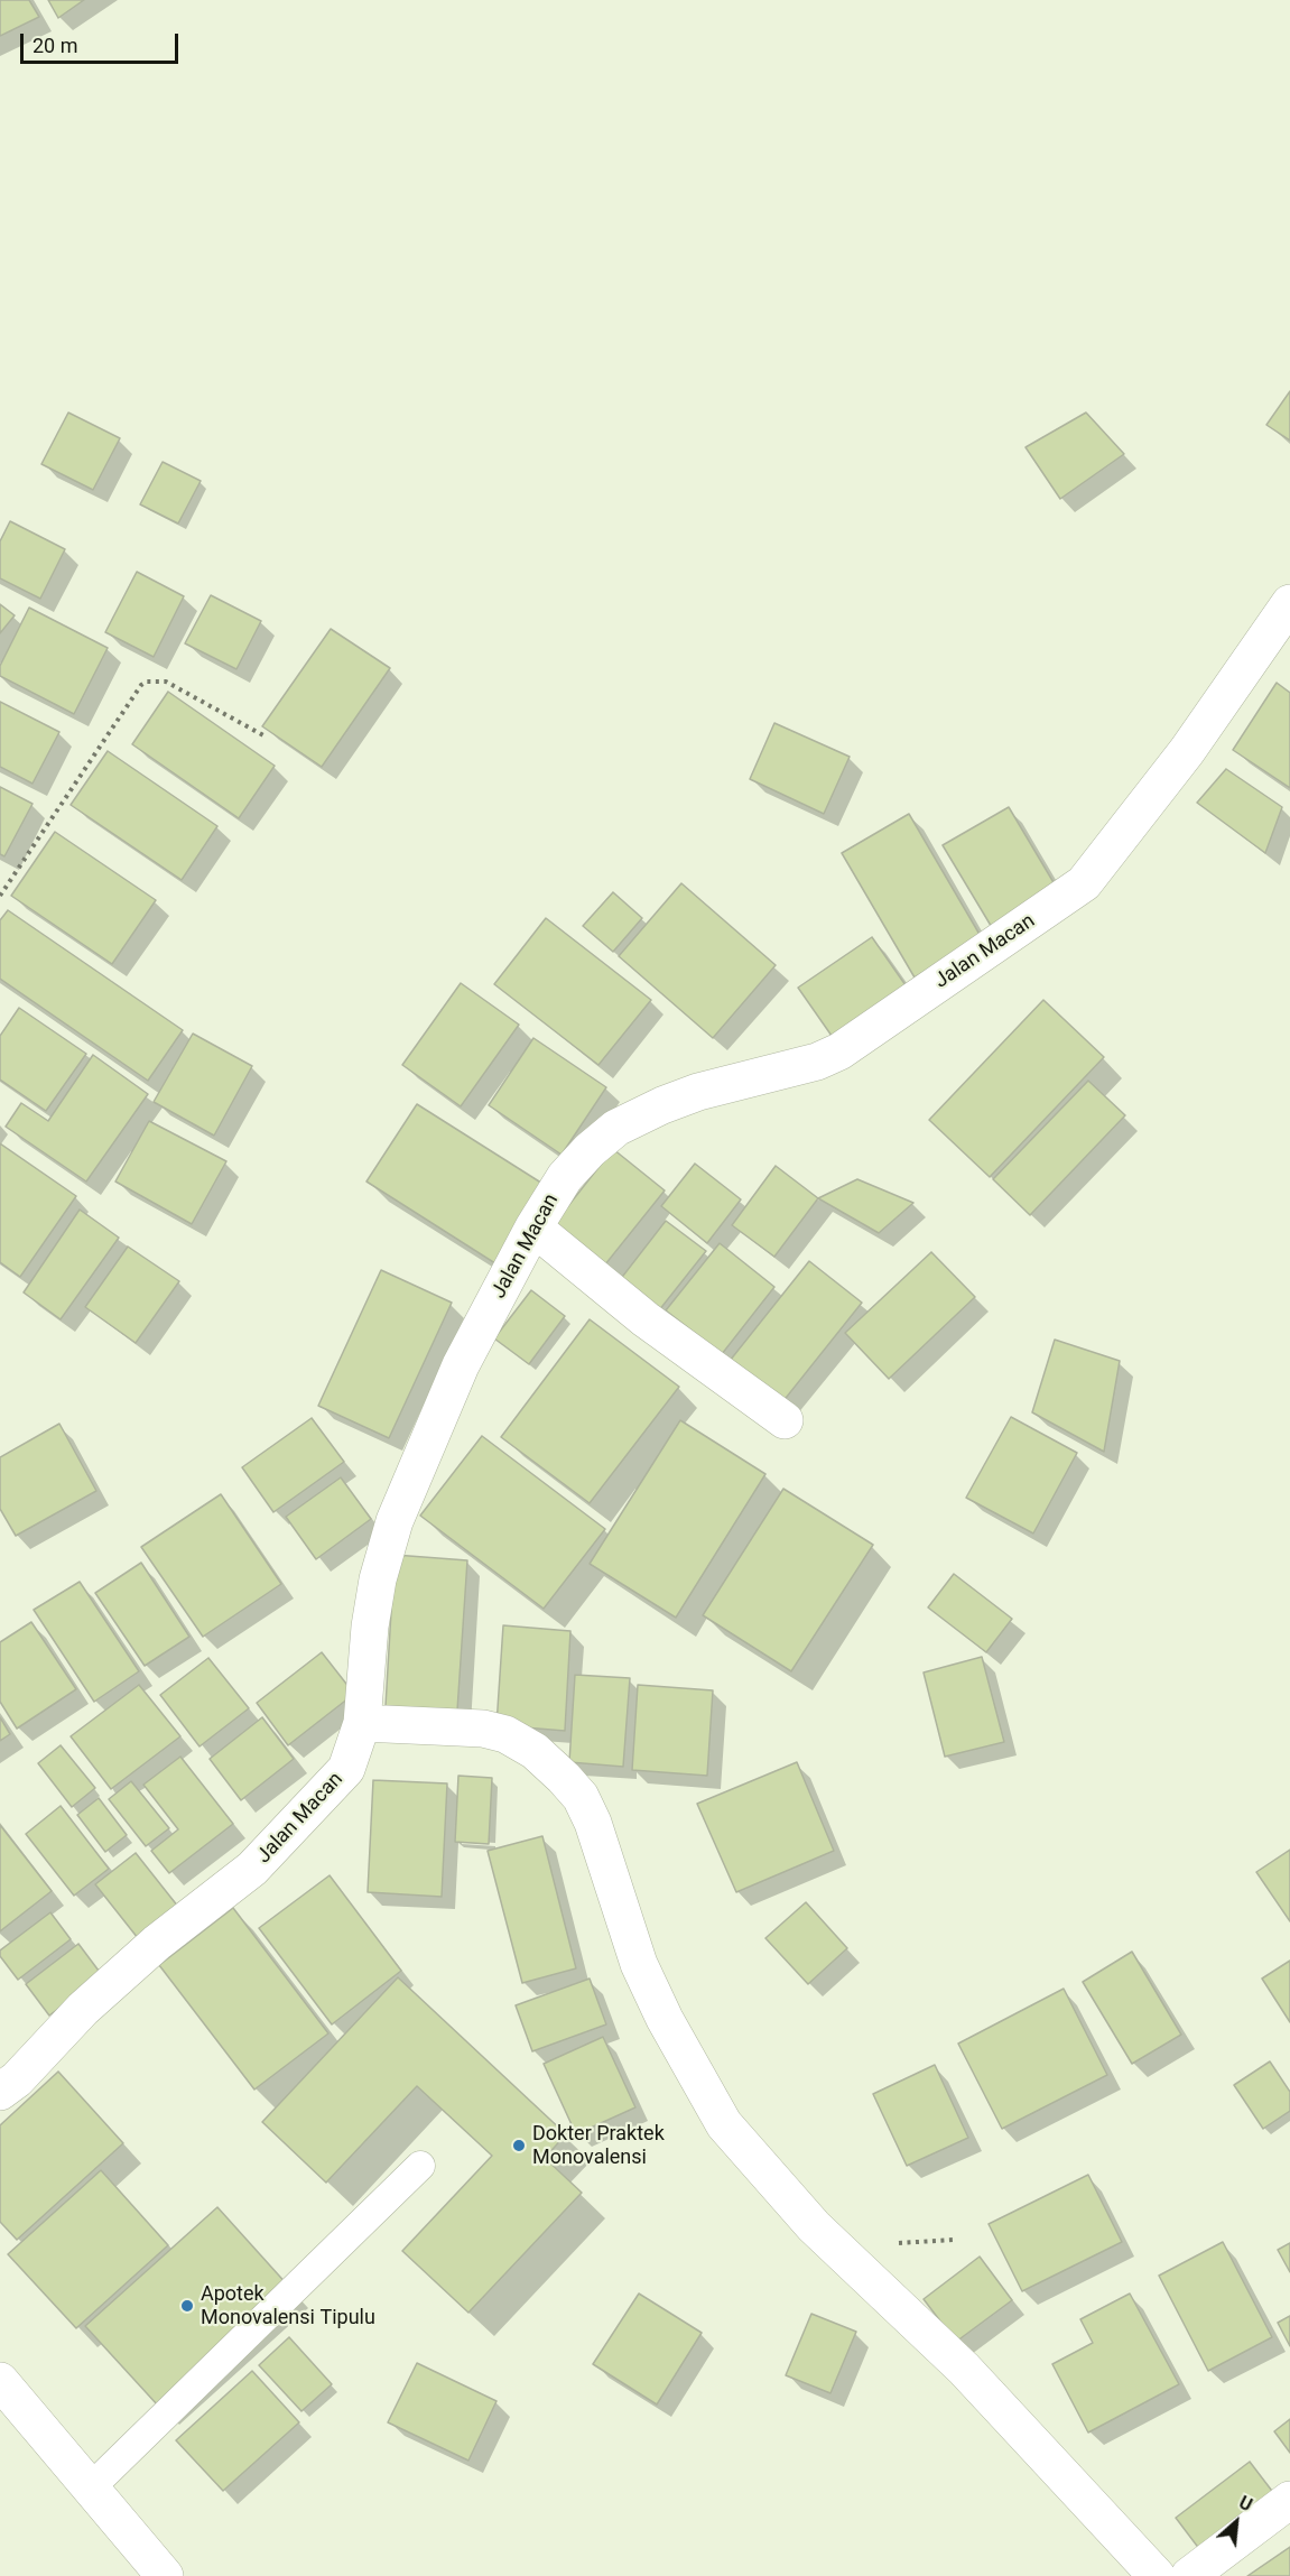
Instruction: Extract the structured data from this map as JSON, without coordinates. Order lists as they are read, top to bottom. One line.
{"streets":{"main road":["Jalan Macan"]},"places":["Dokter Praktek Monovalensi","Apotek Monovalensi Tipulu"],"scale_bar":"20 m","north":"top right"}
